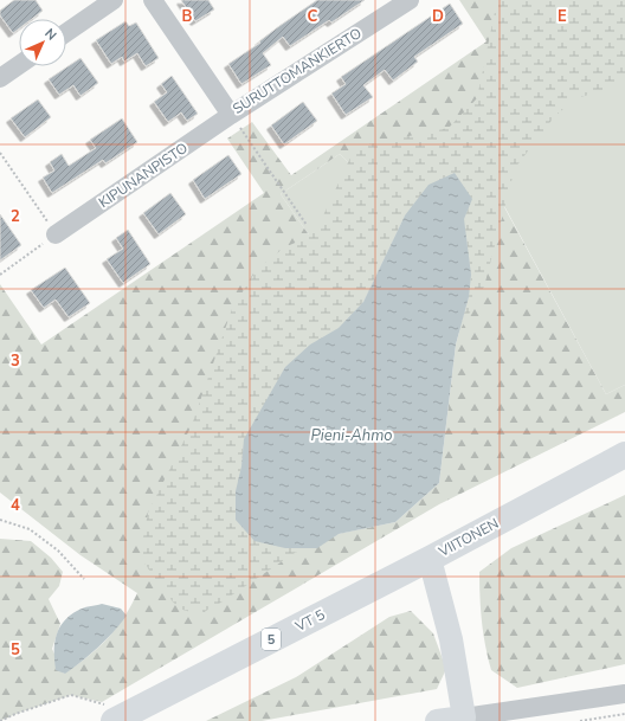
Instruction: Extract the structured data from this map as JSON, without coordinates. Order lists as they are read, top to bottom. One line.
{"streets":{"highway":["VIITONEN","VT 5","5"],"street":["SURUTTOMANKIERTO","KIPUNANPISTO"]},"crossings":[["SURUTTOMANKIERTO","KIPUNANPISTO"],["VIITONEN","VT 5"]],"water":["Pieni-Ahmo"],"north":"top right","grid":{"columns":["B","C","D","E"],"rows":["2","3","4","5"]}}
